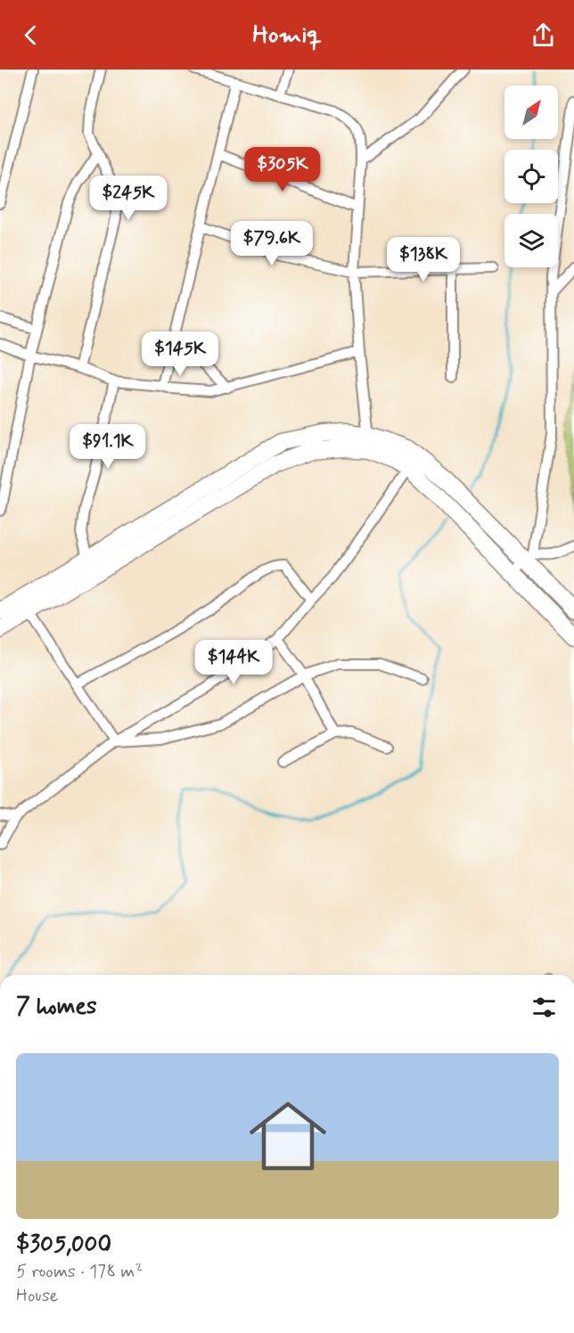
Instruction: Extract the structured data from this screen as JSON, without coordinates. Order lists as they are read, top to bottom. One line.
{"north":"top right","page":{"header":"Homiq","price":["$305K","$245K","$79.6K","$138K","$145K","$91.1K","$144K"],"heading":"7 homes","list":[{"name":"$305,000","note":"5 rooms · 178 m² · House"}]}}
